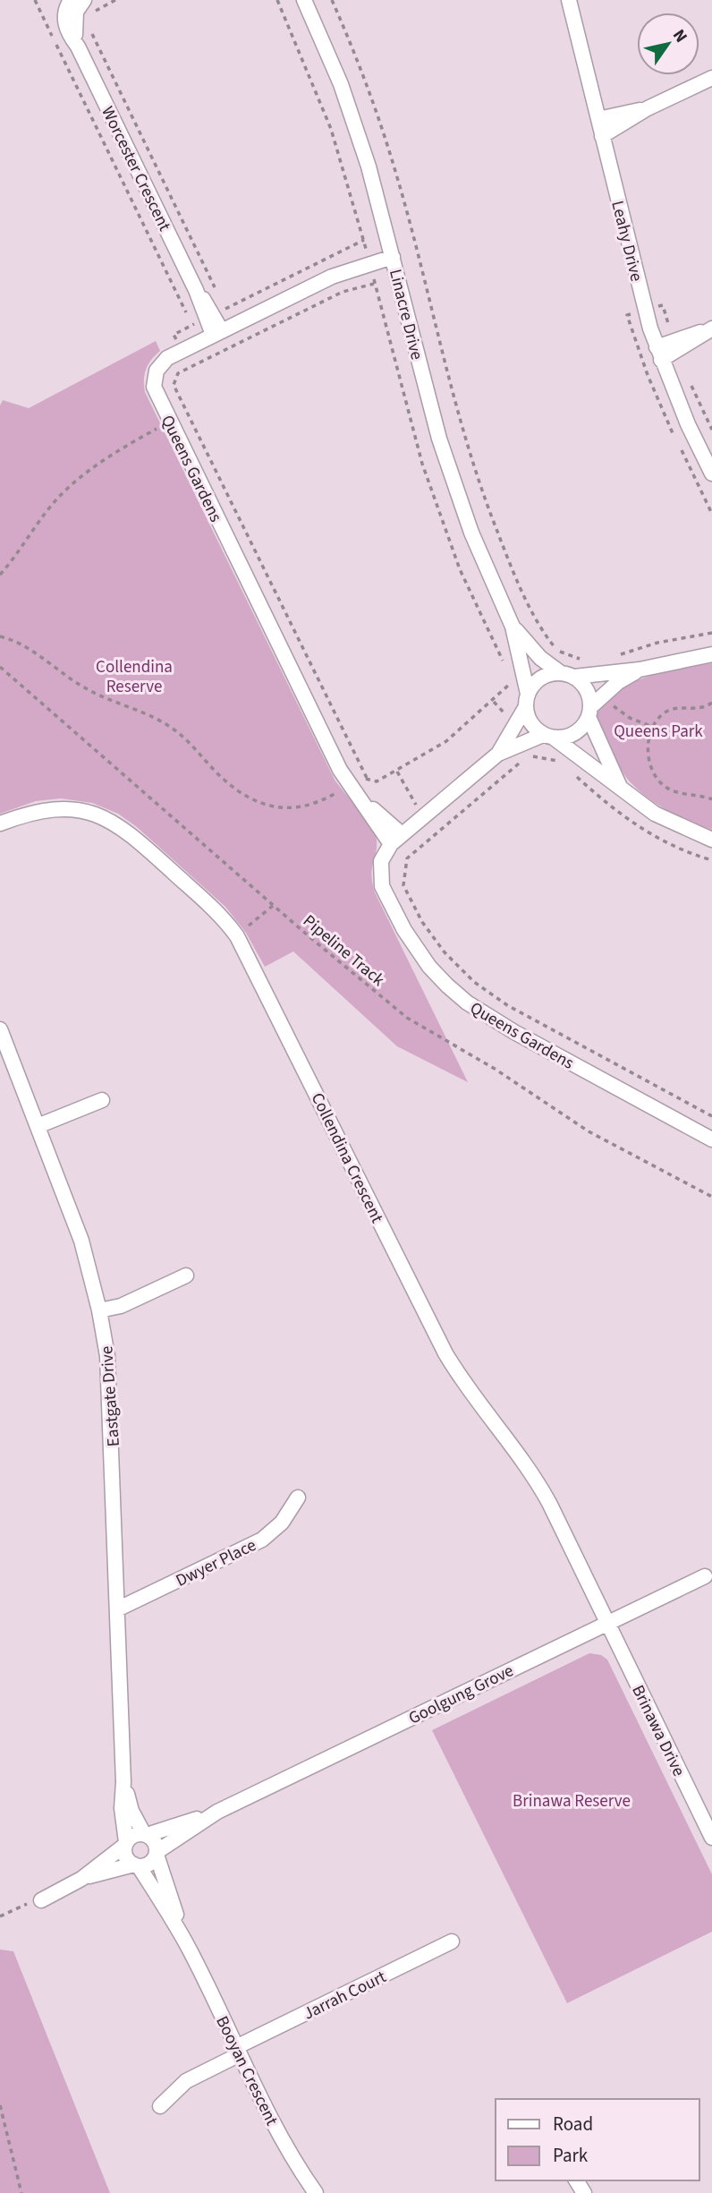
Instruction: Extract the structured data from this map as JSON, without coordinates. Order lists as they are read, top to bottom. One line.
{"streets":{"street":["Worcester Crescent","Leahy Drive","Linacre Drive","Queens Gardens","Collendina Crescent","Eastgate Drive","Dwyer Place","Goolgung Grove","Brinawa Drive","Jarrah Court","Booyan Crescent"],"path":["Pipeline Track"]},"crossings":[["Worcester Crescent","Queens Gardens"],["Linacre Drive","Queens Gardens"],["Collendina Crescent","Goolgung Grove"],["Collendina Crescent","Brinawa Drive"],["Eastgate Drive","Dwyer Place"],["Eastgate Drive","Goolgung Grove"],["Eastgate Drive","Booyan Crescent"],["Goolgung Grove","Brinawa Drive"],["Goolgung Grove","Booyan Crescent"],["Jarrah Court","Booyan Crescent"]],"parks":["Collendina Reserve","Queens Park","Brinawa Reserve"],"legend":["Road","Park"],"north":"top right"}
